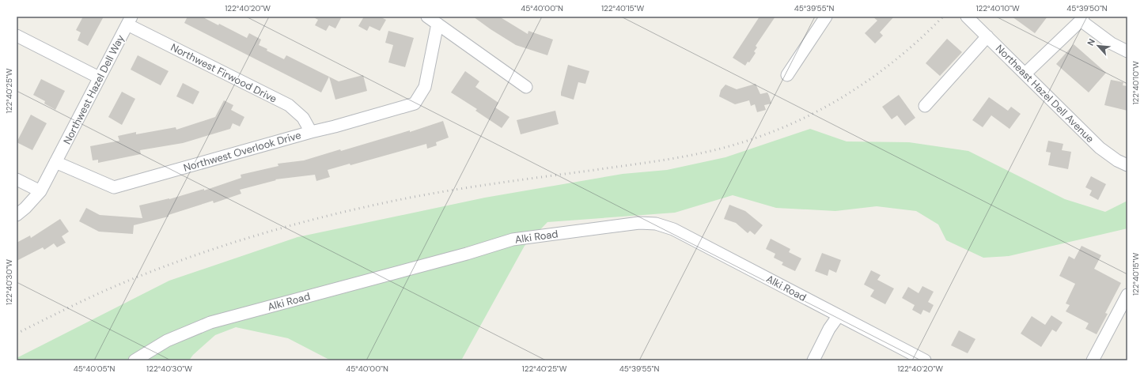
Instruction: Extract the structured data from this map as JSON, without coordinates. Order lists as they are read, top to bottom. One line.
{"streets":{"street":["Northwest Firwood Drive","Northwest Hazel Dell Way","Northeast Hazel Dell Avenue","Northwest Overlook Drive","Alki Road"]},"crossings":[["Northwest Firwood Drive","Northwest Hazel Dell Way"],["Northwest Firwood Drive","Northwest Overlook Drive"],["Northwest Hazel Dell Way","Northwest Overlook Drive"]],"north":"top left","coordinates":["122°40'20\"W","45°40'00\"N","122°40'15\"W","45°39'55\"N","122°40'10\"W","45°39'50\"N","122°40'25\"W","122°40'30\"W","45°40'05\"N"]}
